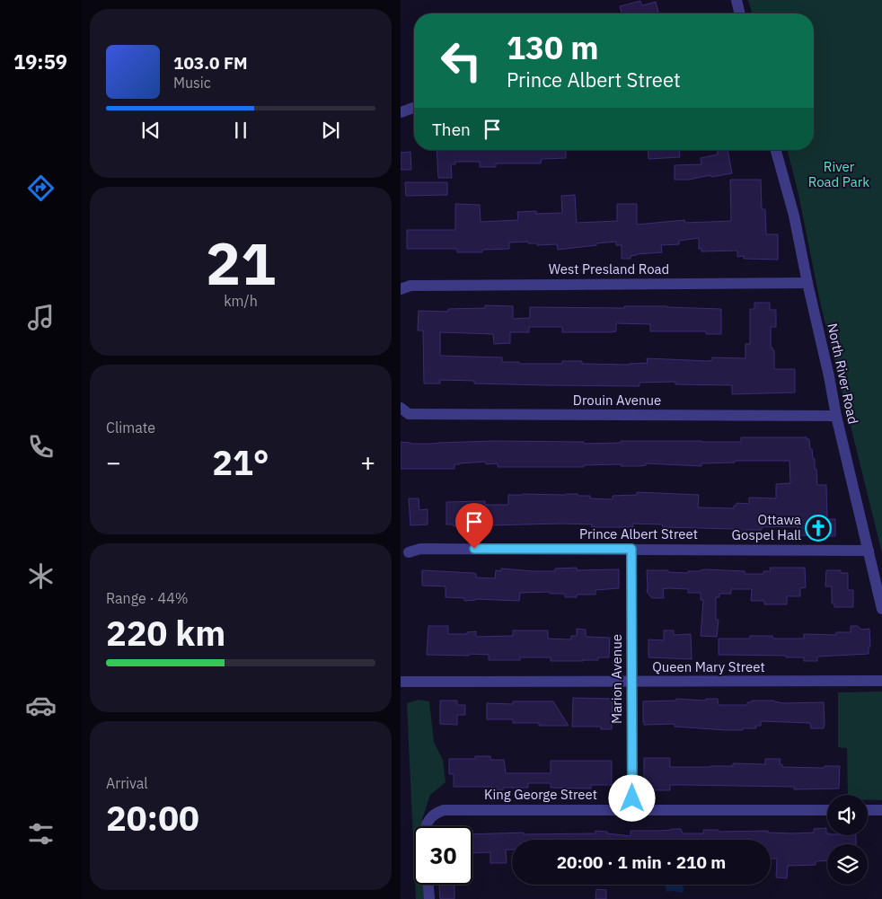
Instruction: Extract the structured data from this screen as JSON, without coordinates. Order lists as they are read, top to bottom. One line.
{"streets":{"street":["West Presland Road","North River Road","Drouin Avenue","Prince Albert Street","Queen Mary Street","Marion Avenue","King George Street"]},"crossings":[["West Presland Road","North River Road"],["North River Road","Drouin Avenue"],["North River Road","Prince Albert Street"],["Prince Albert Street","Marion Avenue"],["Queen Mary Street","Marion Avenue"],["Marion Avenue","King George Street"]],"parks":["River Road Park"],"places":{"church":["Ottawa Gospel Hall"]},"page":{"tabs":"19:59","turn":["130 m","Prince Albert Street"],"song":["103.0 FM","Music"],"then":"Then","tile":[["21","km/h"],"Climate",["Range · 44%","220 km"],["Arrival","20:00"]],"heat":["−","21°","+"],"limit":"30","trip":"20:00 · 1 min · 210 m"}}
